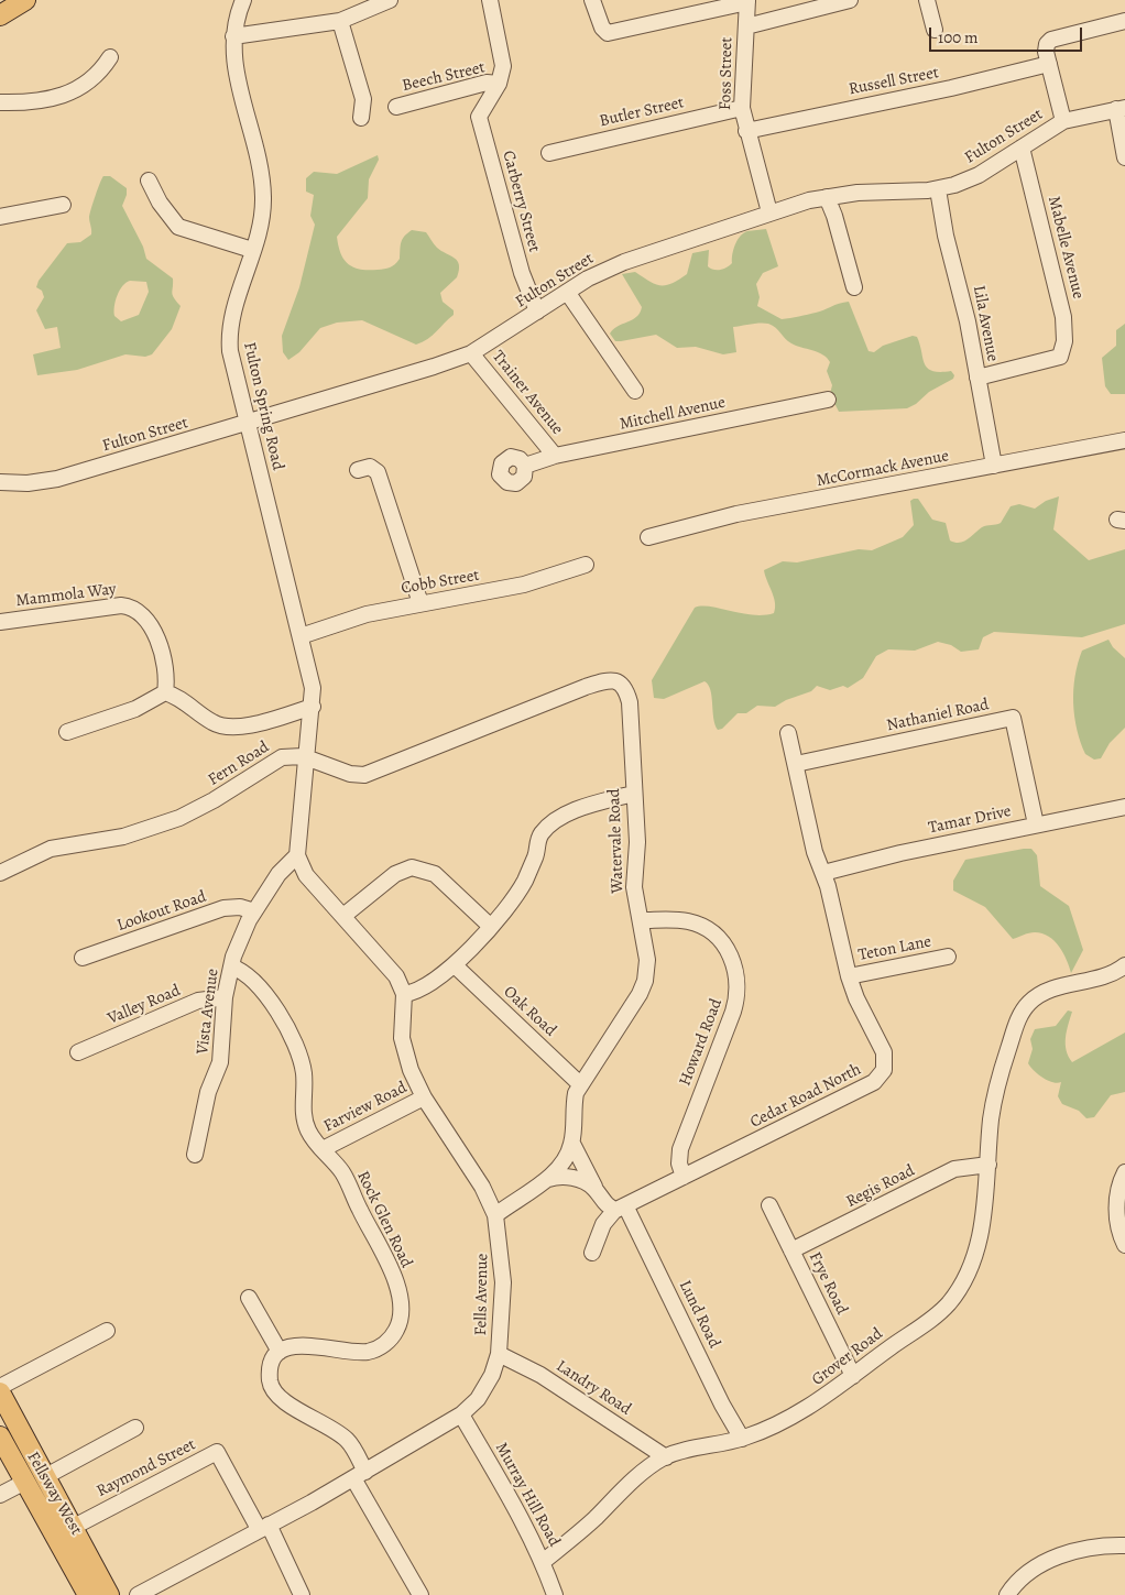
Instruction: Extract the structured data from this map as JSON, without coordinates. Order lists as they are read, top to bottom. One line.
{"streets":{"main road":["Fellsway West"],"street":["Foss Street","Beech Street","Russell Street","Butler Street","Fulton Street","Carberry Street","Mabelle Avenue","Lila Avenue","Trainer Avenue","Fulton Spring Road","Mitchell Avenue","McCormack Avenue","Cobb Street","Mammola Way","Nathaniel Road","Fern Road","Tamar Drive","Watervale Road","Lookout Road","Teton Lane","Valley Road","Vista Avenue","Oak Road","Howard Road","Cedar Road North","Farview Road","Regis Road","Rock Glen Road","Frye Road","Fells Avenue","Lund Road","Grover Road","Landry Road","Raymond Street","Murray Hill Road"]},"crossings":[["Foss Street","Russell Street"],["Foss Street","Butler Street"],["Foss Street","Fulton Street"],["Fulton Street","Carberry Street"],["Fulton Street","Mabelle Avenue"],["Fulton Street","Lila Avenue"],["Fulton Street","Trainer Avenue"],["Fulton Street","Fulton Spring Road"],["Mabelle Avenue","Lila Avenue"],["Lila Avenue","McCormack Avenue"],["Trainer Avenue","Mitchell Avenue"],["Fulton Spring Road","Cobb Street"],["Fulton Spring Road","Fern Road"],["Nathaniel Road","Tamar Drive"],["Nathaniel Road","Cedar Road North"],["Fern Road","Watervale Road"],["Tamar Drive","Cedar Road North"],["Watervale Road","Oak Road"],["Watervale Road","Howard Road"],["Watervale Road","Lund Road"],["Lookout Road","Vista Avenue"],["Teton Lane","Cedar Road North"],["Valley Road","Vista Avenue"],["Vista Avenue","Rock Glen Road"],["Howard Road","Cedar Road North"],["Cedar Road North","Lund Road"],["Farview Road","Rock Glen Road"],["Farview Road","Fells Avenue"],["Regis Road","Frye Road"],["Regis Road","Grover Road"],["Frye Road","Grover Road"],["Fells Avenue","Landry Road"],["Fells Avenue","Raymond Street"],["Fells Avenue","Murray Hill Road"],["Lund Road","Grover Road"],["Grover Road","Landry Road"],["Grover Road","Murray Hill Road"],["Raymond Street","Fellsway West"]],"scale_bar":"100 m"}
